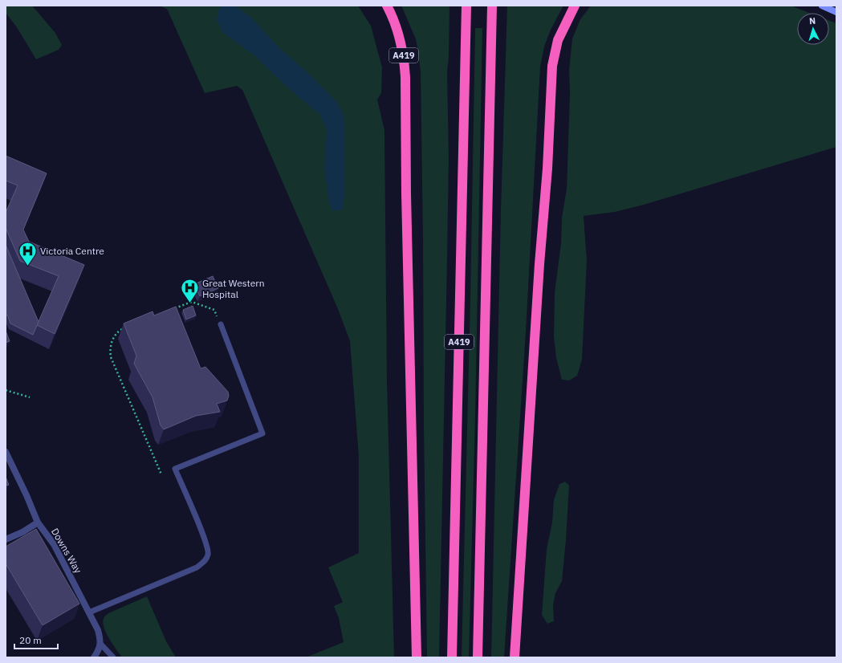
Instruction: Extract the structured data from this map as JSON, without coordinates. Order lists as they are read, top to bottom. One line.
{"streets":{"highway":["A419"],"street":["Downs Way"]},"places":{"hospital":["Victoria Centre","Great Western Hospital"]},"scale_bar":"20 m","north":"top"}
